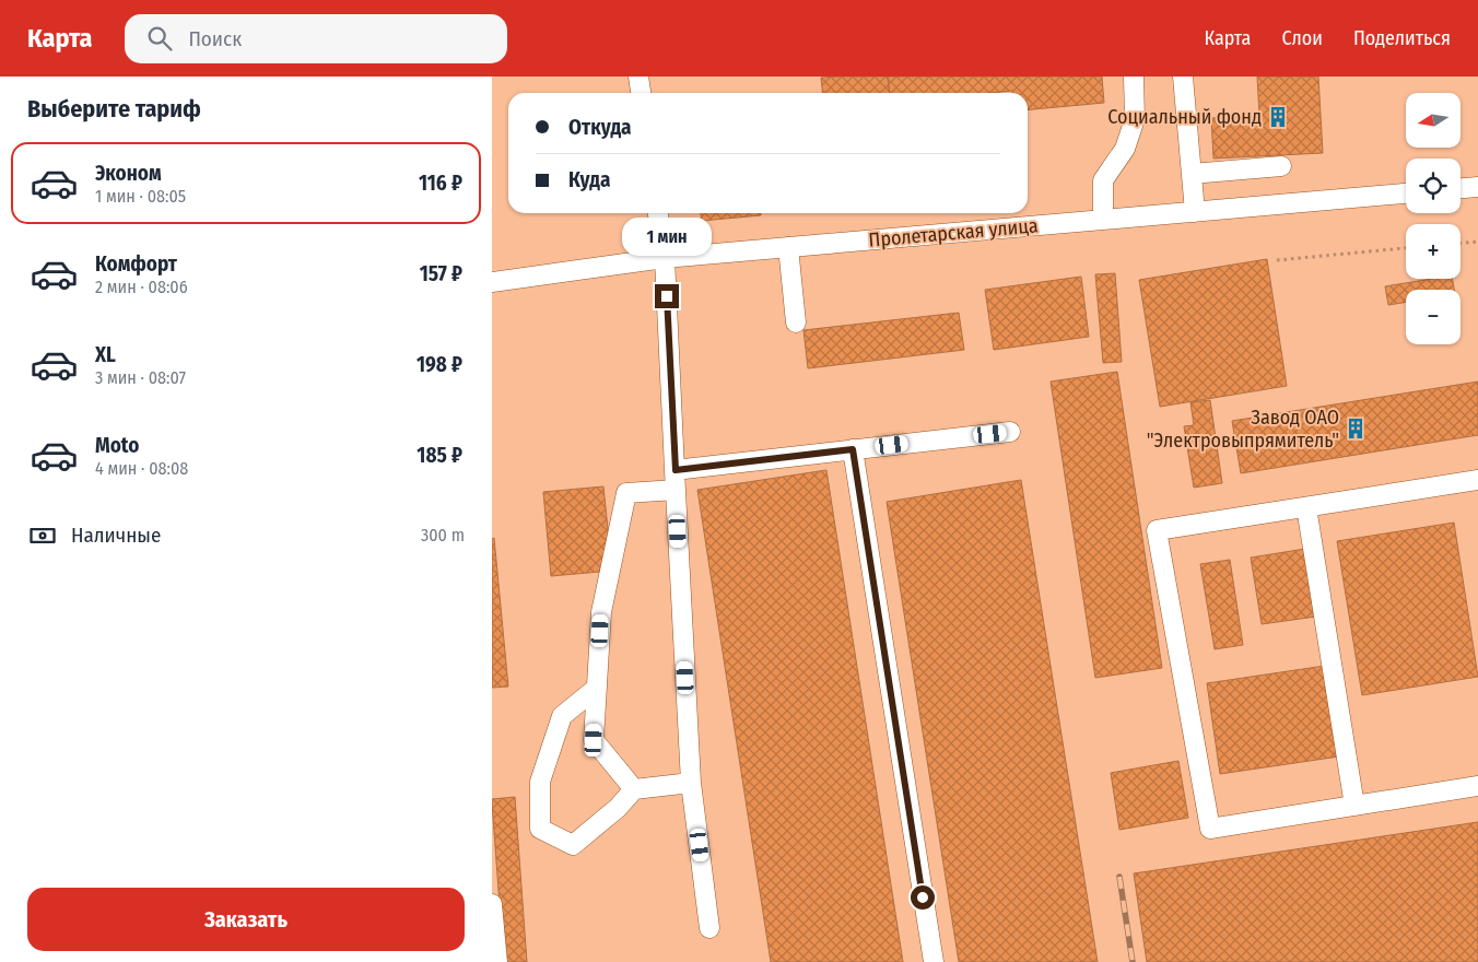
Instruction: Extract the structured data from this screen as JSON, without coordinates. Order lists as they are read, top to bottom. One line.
{"streets":{"street":["Пролетарская улица"]},"places":{"building":["Социальный фонд","Завод ОАО \"Электровыпрямитель\""]},"north":"left","page":{"header":"Карта","search":"Поиск","nav":["Карта","Слои","Поделиться"],"heading":"Выберите тариф","map_buttons":["+","−"],"banner":["Откуда","Куда"],"list":[{"name":"Эконом","note":"1 мин · 08:05","value":"116 ₽"},{"name":"Комфорт","note":"2 мин · 08:06","value":"157 ₽"},{"name":"XL","note":"3 мин · 08:07","value":"198 ₽"},{"name":"Moto","note":"4 мин · 08:08","value":"185 ₽"}],"bubble":"1 мин","pay":["Наличные","300 m"],"buttons":"Заказать"}}
